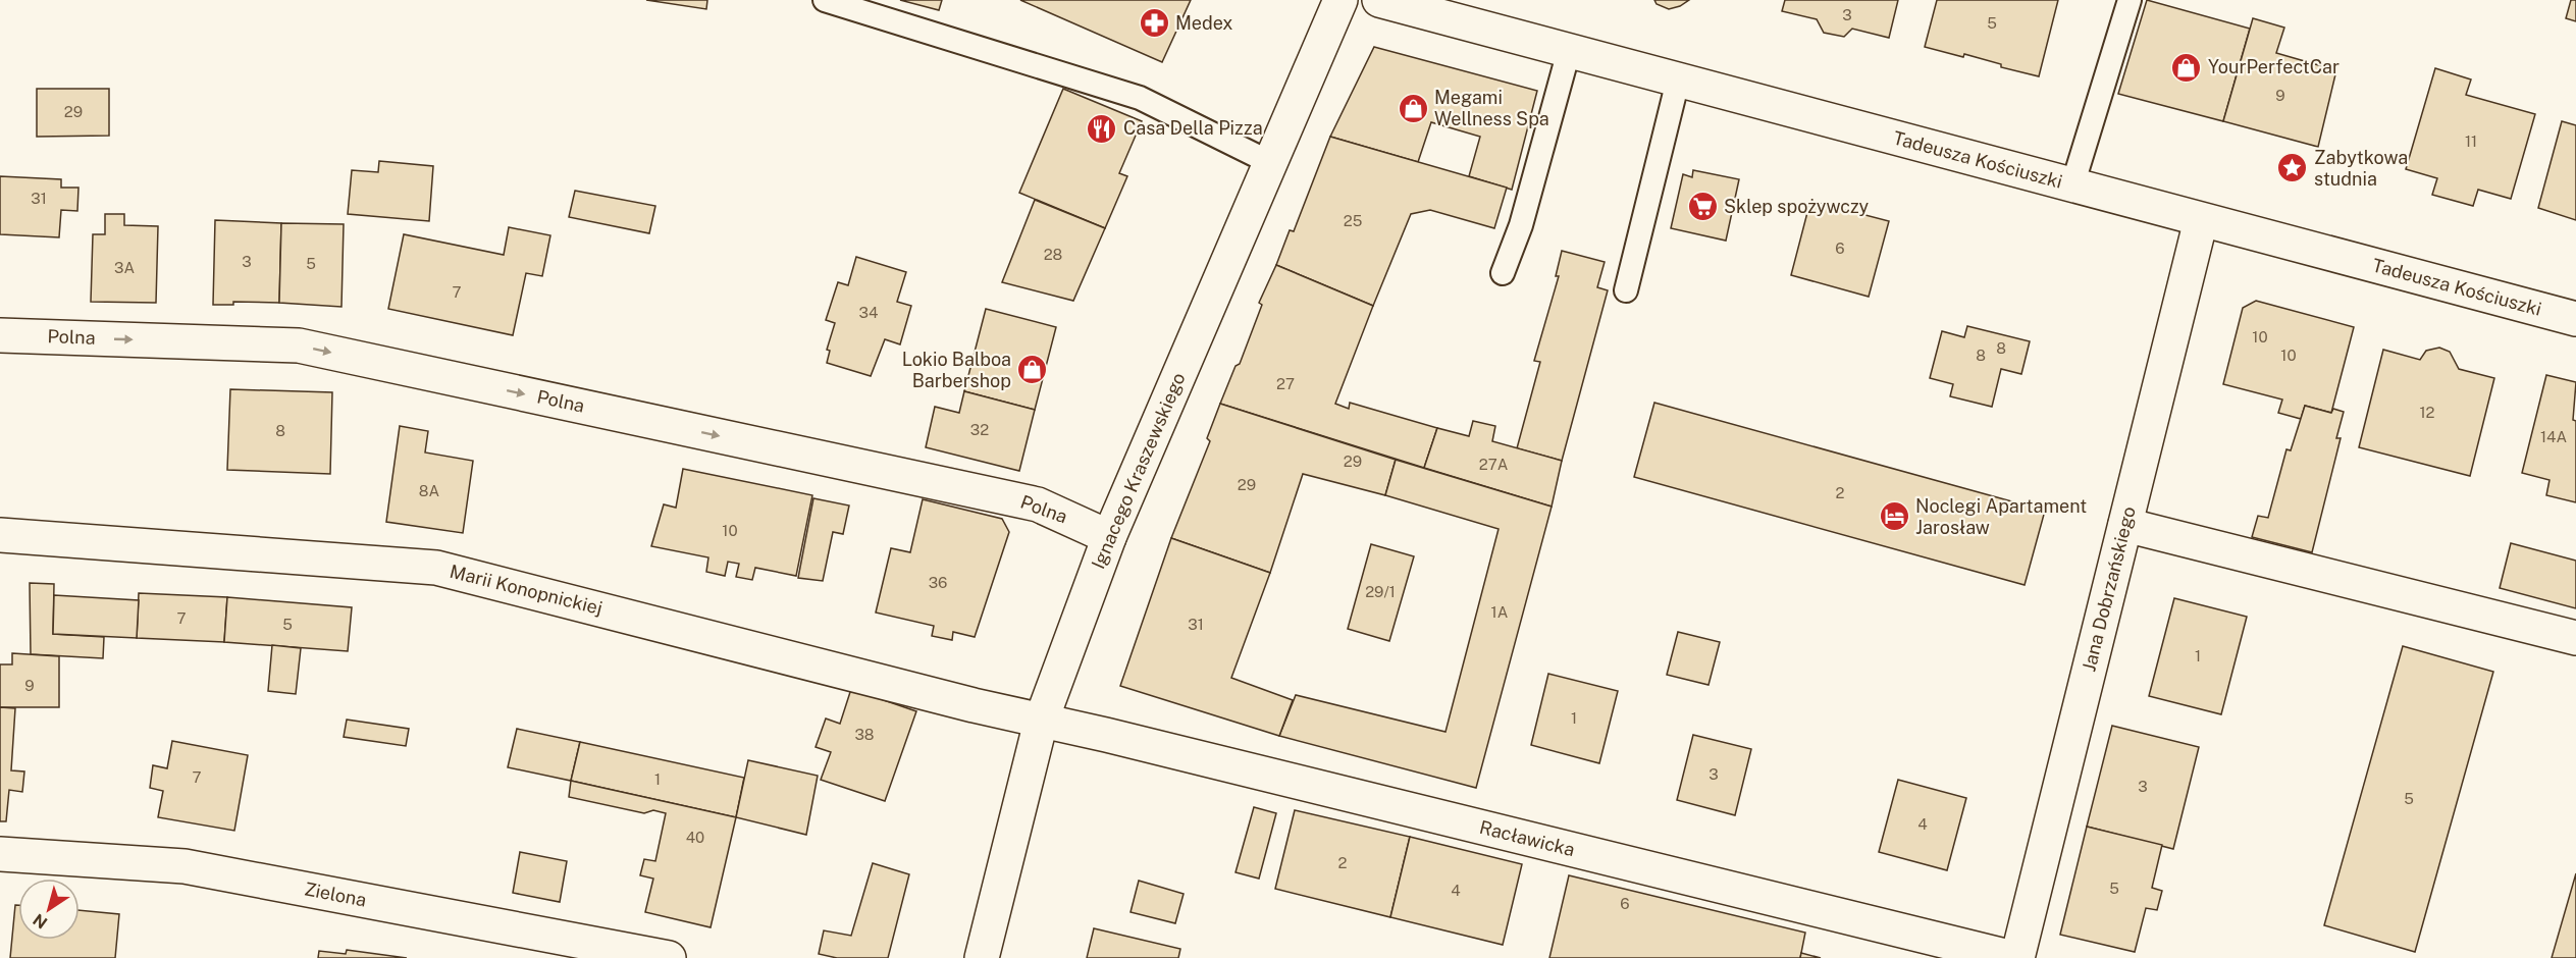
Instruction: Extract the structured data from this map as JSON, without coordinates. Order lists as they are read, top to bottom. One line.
{"streets":{"street":["Tadeusza Kościuszki","Polna","Ignacego Kraszewskiego","Jana Dobrzańskiego","Marii Konopnickiej","Racławicka","Zielona"]},"crossings":[["Tadeusza Kościuszki","Jana Dobrzańskiego"],["Polna","Ignacego Kraszewskiego"],["Ignacego Kraszewskiego","Marii Konopnickiej"],["Ignacego Kraszewskiego","Racławicka"],["Jana Dobrzańskiego","Racławicka"],["Marii Konopnickiej","Racławicka"]],"one_way":["Polna"],"places":{"pharmacy":["Medex"],"shop":["YourPerfectCar","Megami Wellness Spa","Lokio Balboa Barbershop"],"restaurant":["Casa Della Pizza"],"place":["Zabytkowa studnia"],"supermarket":["Sklep spożywczy"],"hotel":["Noclegi Apartament Jarosław"]},"house_numbers":["3","5","9","29","11","31","25","6","28","3","5","3A","7","34","10","8","8","10","27","12","32","8","14A","29","27A","29","8A","2","10","36","29/1","1A","7","5","31","1","9","1","38","3","7","1","3","5","4","40","2","5","4","6"],"north":"bottom left"}
